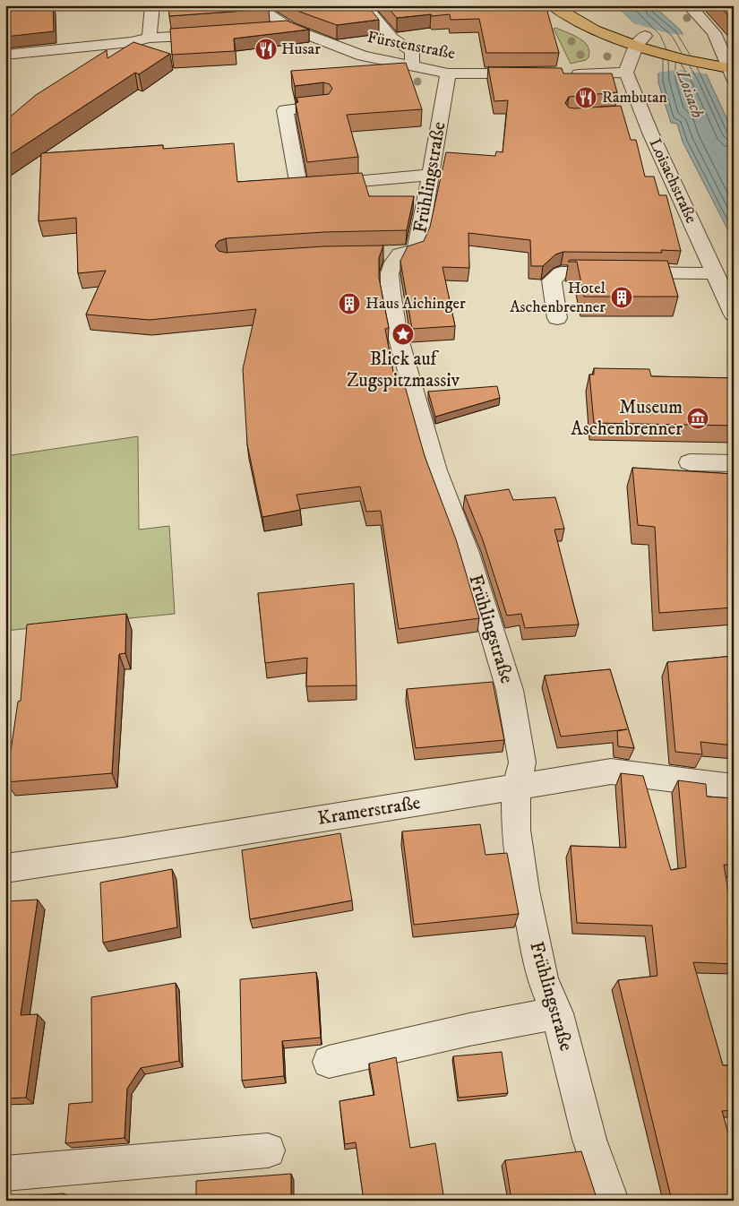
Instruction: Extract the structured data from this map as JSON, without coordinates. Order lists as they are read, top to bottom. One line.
{"streets":{"street":["Fürstenstraße","Frühlingstraße","Loisachstraße","Kramerstraße"]},"crossings":[["Fürstenstraße","Frühlingstraße"],["Frühlingstraße","Kramerstraße"]],"water":["Loisach"],"places":{"restaurant":["Husar","Rambutan"],"building":["Hotel Aschenbrenner","Haus Aichinger"],"place":["Blick auf Zugspitzmassiv"],"museum":["Museum Aschenbrenner"]}}
